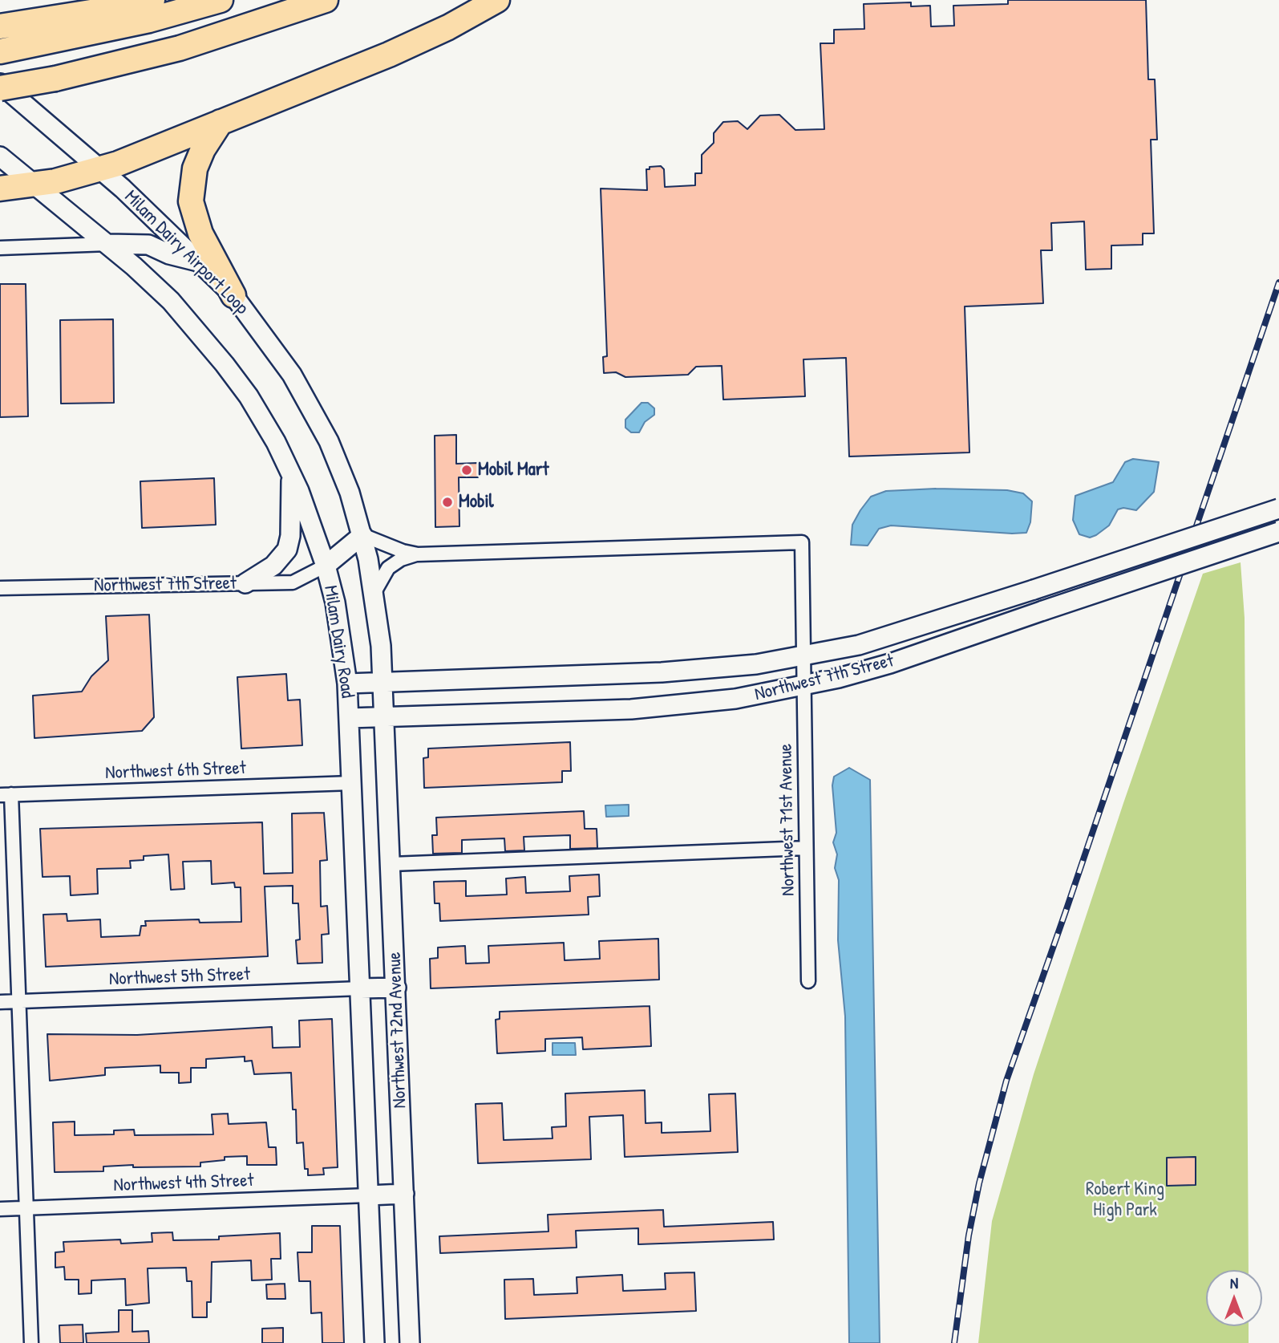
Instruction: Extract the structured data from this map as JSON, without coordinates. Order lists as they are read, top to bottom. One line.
{"streets":{"main road":["Milam Dairy Airport Loop","Northwest 7th Street","Milam Dairy Road","Northwest 72nd Avenue"],"street":["Northwest 6th Street","Northwest 71st Avenue","Northwest 5th Street","Northwest 4th Street"]},"crossings":[["Milam Dairy Airport Loop","Northwest 7th Street"],["Milam Dairy Airport Loop","Northwest 72nd Avenue"],["Northwest 7th Street","Milam Dairy Road"],["Northwest 7th Street","Northwest 71st Avenue"],["Northwest 7th Street","Northwest 72nd Avenue"],["Milam Dairy Road","Northwest 72nd Avenue"],["Northwest 6th Street","Northwest 72nd Avenue"],["Northwest 5th Street","Northwest 72nd Avenue"],["Northwest 72nd Avenue","Northwest 4th Street"]],"parks":["Robert King High Park"],"places":["Mobil Mart","Mobil"],"north":"top"}
